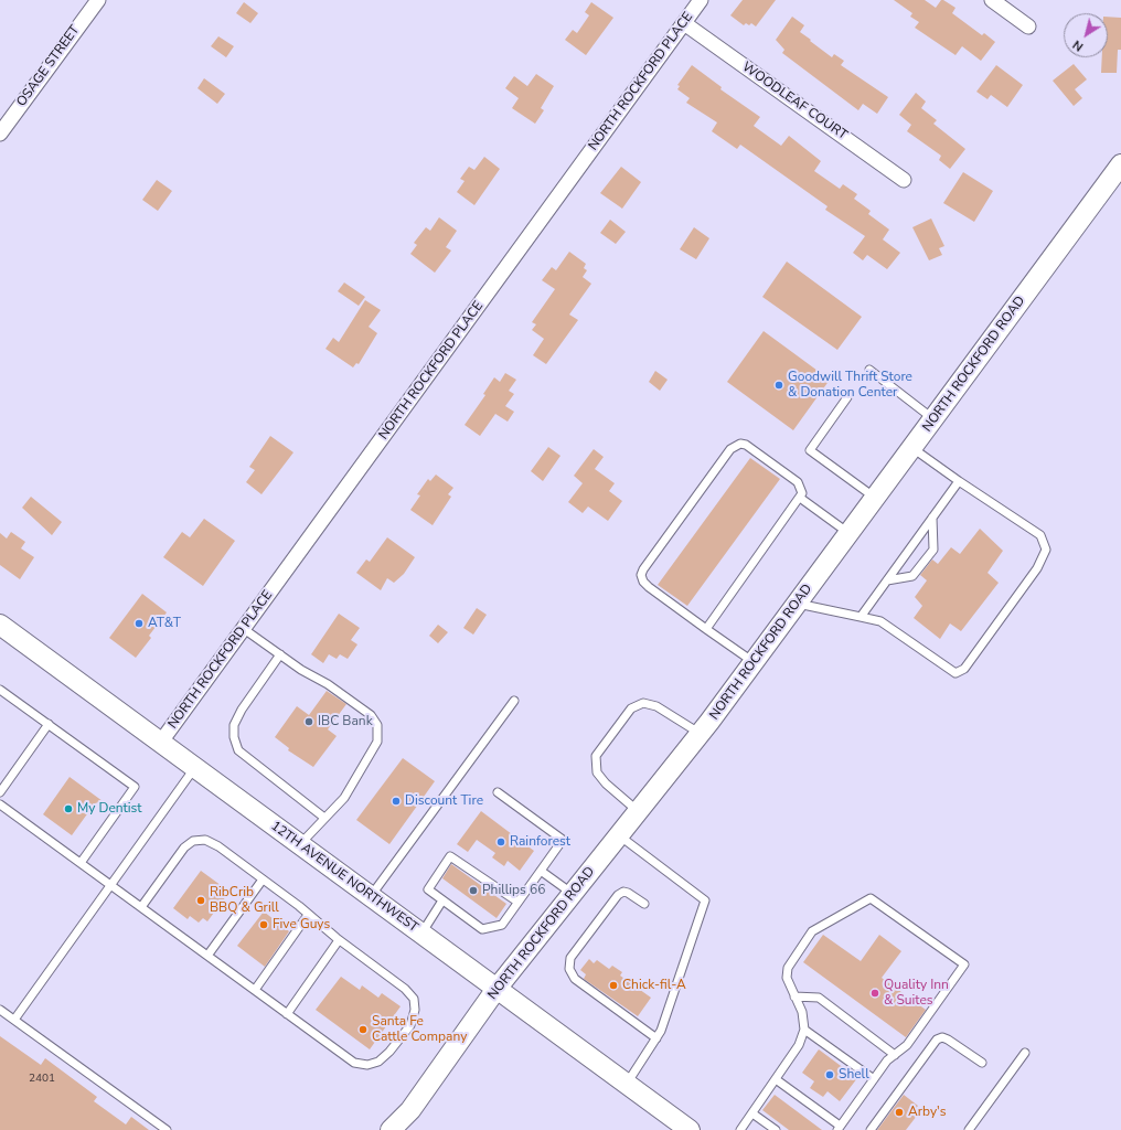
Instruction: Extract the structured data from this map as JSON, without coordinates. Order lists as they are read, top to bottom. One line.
{"streets":{"street":["OSAGE STREET","NORTH ROCKFORD PLACE","WOODLEAF COURT","NORTH ROCKFORD ROAD","12TH AVENUE NORTHWEST"]},"crossings":[["NORTH ROCKFORD PLACE","WOODLEAF COURT"],["NORTH ROCKFORD PLACE","12TH AVENUE NORTHWEST"],["NORTH ROCKFORD ROAD","12TH AVENUE NORTHWEST"]],"places":["Goodwill Thrift Store & Donation Center","AT&T","IBC Bank","Discount Tire","My Dentist","Rainforest","Phillips 66","RibCrib BBQ & Grill","Five Guys","Chick-fil-A","Quality Inn & Suites","Santa Fe Cattle Company","Shell","Arby's"],"house_numbers":["2401"],"north":"bottom left"}
